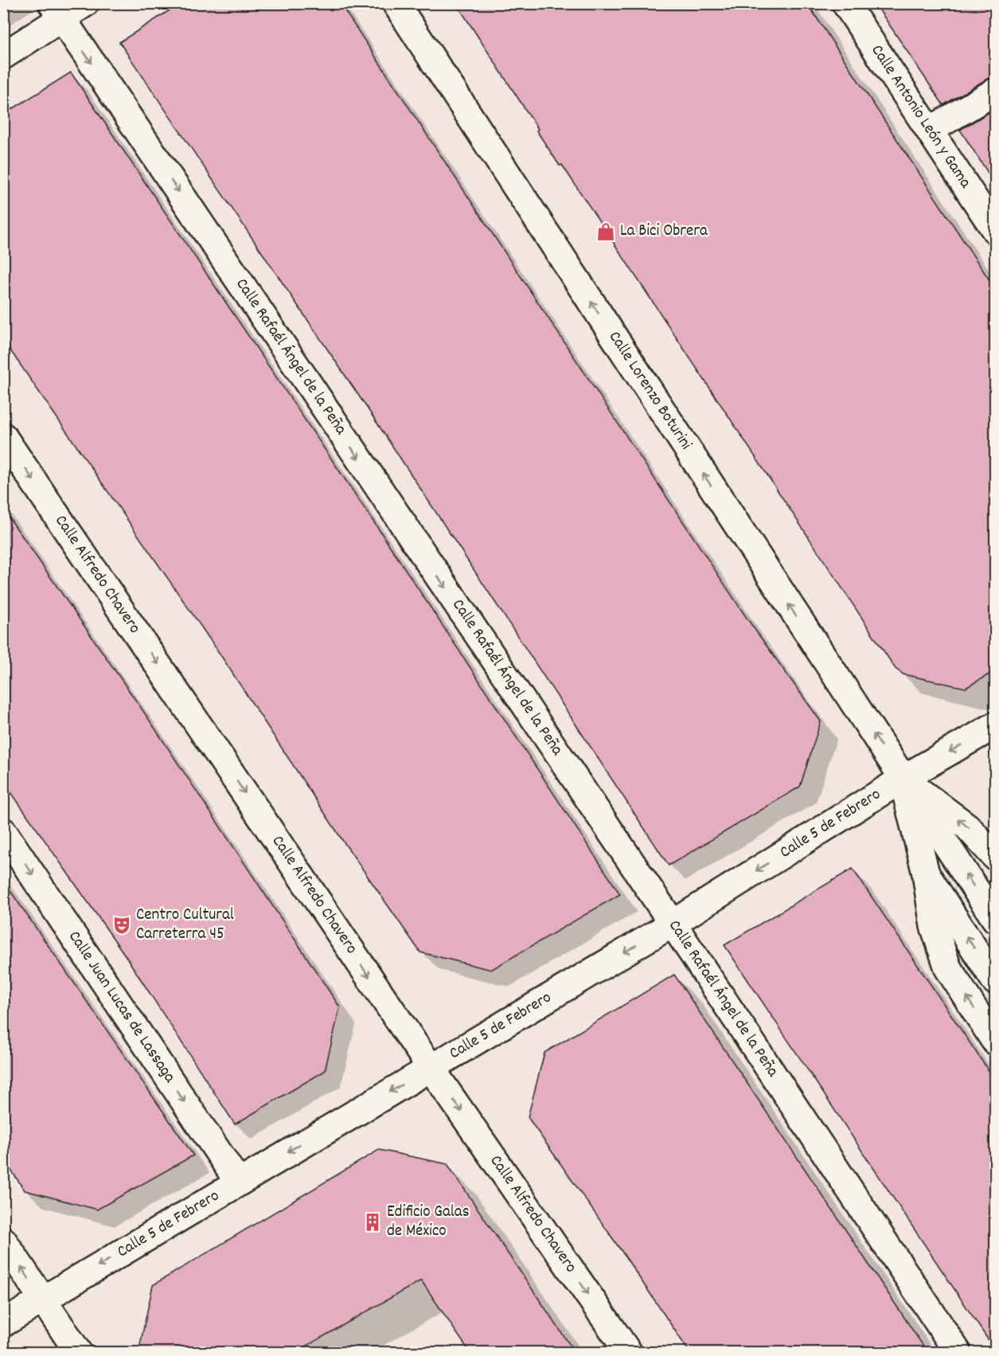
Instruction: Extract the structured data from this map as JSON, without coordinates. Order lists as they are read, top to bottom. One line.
{"streets":{"street":["Calle Antonio León y Gama","Calle Rafaél Ángel de la Peña","Calle Lorenzo Boturini","Calle Alfredo Chavero","Calle 5 de Febrero","Calle Juan Lucas de Lassaga"]},"crossings":[["Calle Rafaél Ángel de la Peña","Calle 5 de Febrero"],["Calle Lorenzo Boturini","Calle 5 de Febrero"],["Calle Alfredo Chavero","Calle 5 de Febrero"],["Calle 5 de Febrero","Calle Juan Lucas de Lassaga"]],"one_way":["Calle Rafaél Ángel de la Peña","Calle Lorenzo Boturini","Calle Alfredo Chavero","Calle 5 de Febrero","Calle Juan Lucas de Lassaga"],"places":{"shop":["La Bici Obrera"],"theatre":["Centro Cultural Carreterra 45"],"building":["Edificio Galas de México"]}}
